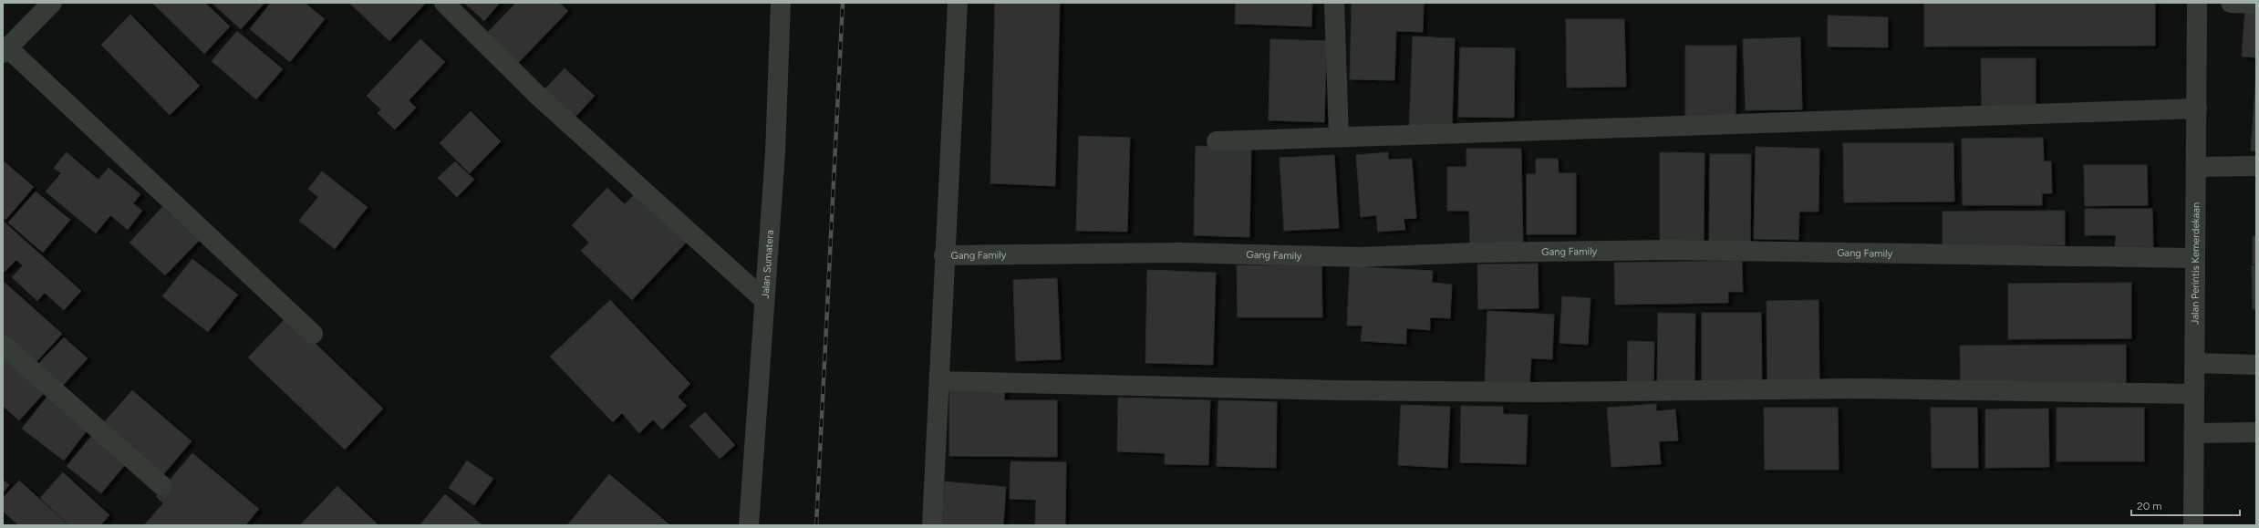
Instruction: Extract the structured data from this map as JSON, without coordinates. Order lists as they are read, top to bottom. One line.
{"streets":{"street":["Gang Family","Jalan Sumatera","Jalan Perintis Kemerdekaan"]},"crossings":[["Gang Family","Jalan Perintis Kemerdekaan"]],"scale_bar":"20 m"}
